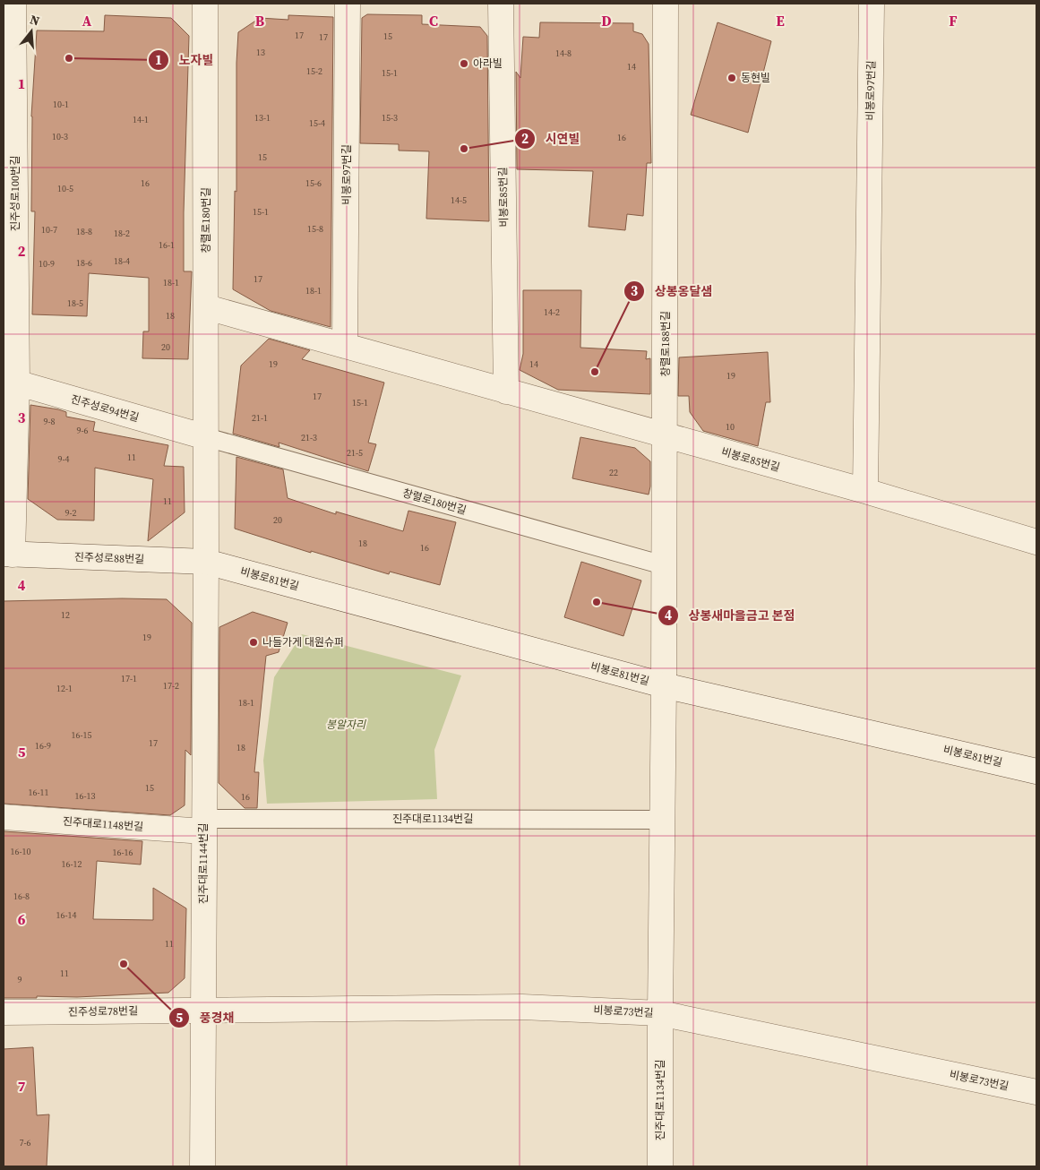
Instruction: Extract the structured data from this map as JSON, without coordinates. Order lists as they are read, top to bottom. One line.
{"streets":{"street":["비봉로97번길","진주성로100번길","비봉로85번길","창렬로180번길","창렬로188번길","진주성로94번길","진주성로88번길","비봉로81번길","진주대로1134번길","진주대로1148번길","진주대로1144번길","진주성로78번길","비봉로73번길"]},"crossings":[["비봉로97번길","비봉로85번길"],["진주성로100번길","진주성로94번길"],["진주성로100번길","진주성로88번길"],["비봉로85번길","창렬로180번길"],["비봉로85번길","창렬로188번길"],["창렬로180번길","창렬로188번길"],["창렬로180번길","진주성로94번길"],["창렬로180번길","진주성로88번길"],["창렬로180번길","비봉로81번길"],["창렬로180번길","진주대로1144번길"],["창렬로188번길","비봉로81번길"],["창렬로188번길","진주대로1134번길"],["진주성로94번길","진주성로88번길"],["진주성로88번길","비봉로81번길"],["진주성로88번길","진주대로1144번길"],["비봉로81번길","진주대로1134번길"],["비봉로81번길","진주대로1144번길"],["진주대로1134번길","진주대로1148번길"],["진주대로1134번길","진주대로1144번길"],["진주대로1134번길","비봉로73번길"],["진주대로1148번길","진주대로1144번길"],["진주대로1144번길","진주성로78번길"],["진주대로1144번길","비봉로73번길"],["진주성로78번길","비봉로73번길"]],"parks":["봉알자리"],"places":["노자빌","아라빌","동현빌","시연빌","상봉옹달샘","상봉새마을금고 본점","나들가게 대원슈퍼","풍경채"],"house_numbers":["17","15","17","13","14-8","14","15-2","15-1","10-1","13-1","15-3","14-1","15-4","10-3","16","15","16","15-6","10-5","14-5","15-1","15-8","10-7","18-8","18-2","16-1","18-4","18-6","10-9","17","18-1","18-1","18-5","14-2","18","20","19","14","19","17","15-1","21-1","9-8","10","9-6","21-3","21-5","11","9-4","22","11","9-2","20","18","16","12","19","17-1","17-2","12-1","18-1","16-15","17","16-9","18","15","16-11","16-13","16","16-10","16-16","16-12","16-8","16-14","11","11","9","7-6"],"north":"top","grid":{"columns":["A","B","C","D","E","F"],"rows":["1","2","3","4","5","6","7"]}}
